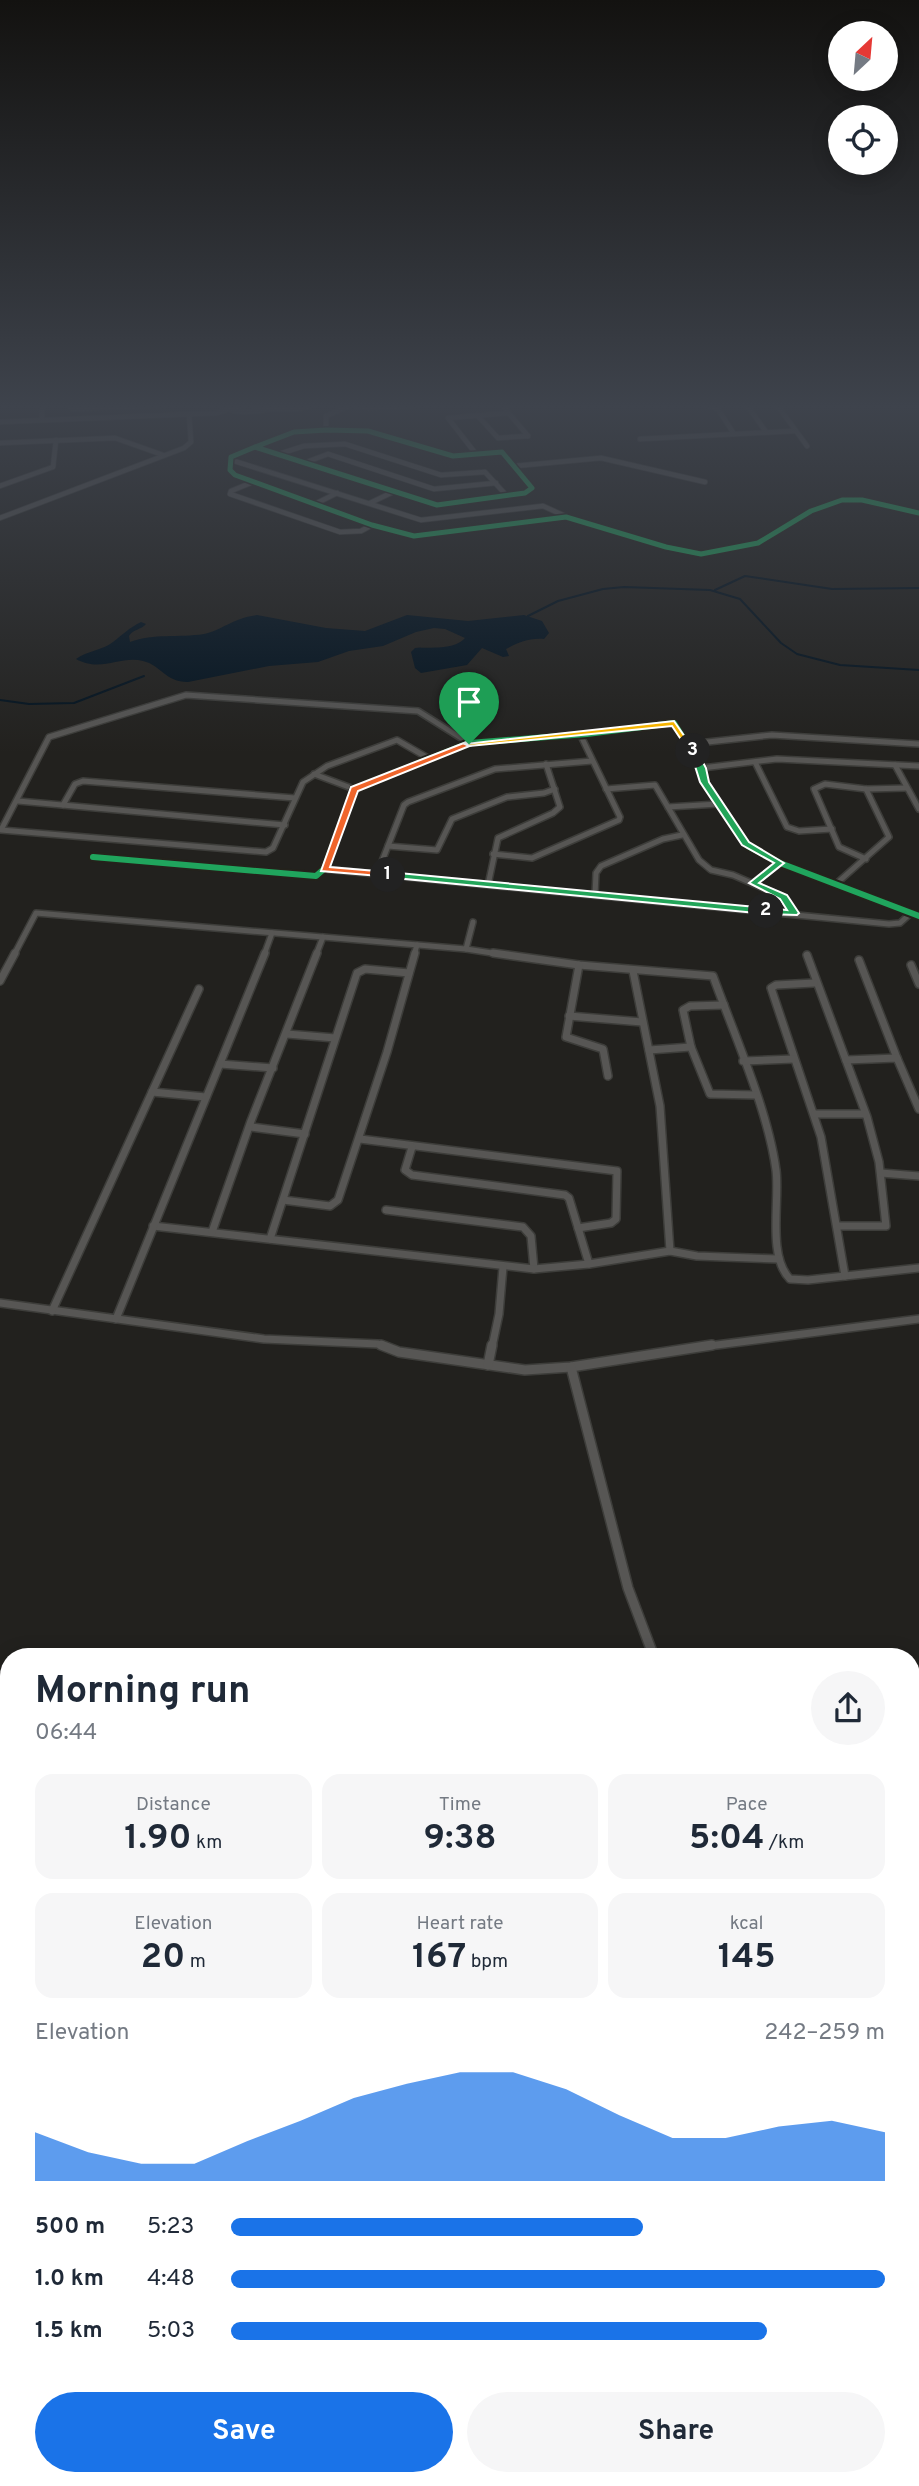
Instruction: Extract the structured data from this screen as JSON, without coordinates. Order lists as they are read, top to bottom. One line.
{"north":"top right","page":{"pins":["3","1","2"],"heading":["Morning run","06:44"],"stats":[["Distance","1.90 km"],["Time","9:38"],["Pace","5:04 /km"],["Elevation","20 m"],["Heart rate","167 bpm"],["kcal","145"]],"chart":["Elevation","242–259 m"],"list":[{"name":"500 m","note":"5:23"},{"name":"1.0 km","note":"4:48"},{"name":"1.5 km","note":"5:03"}],"buttons":["Save","Share"]}}
